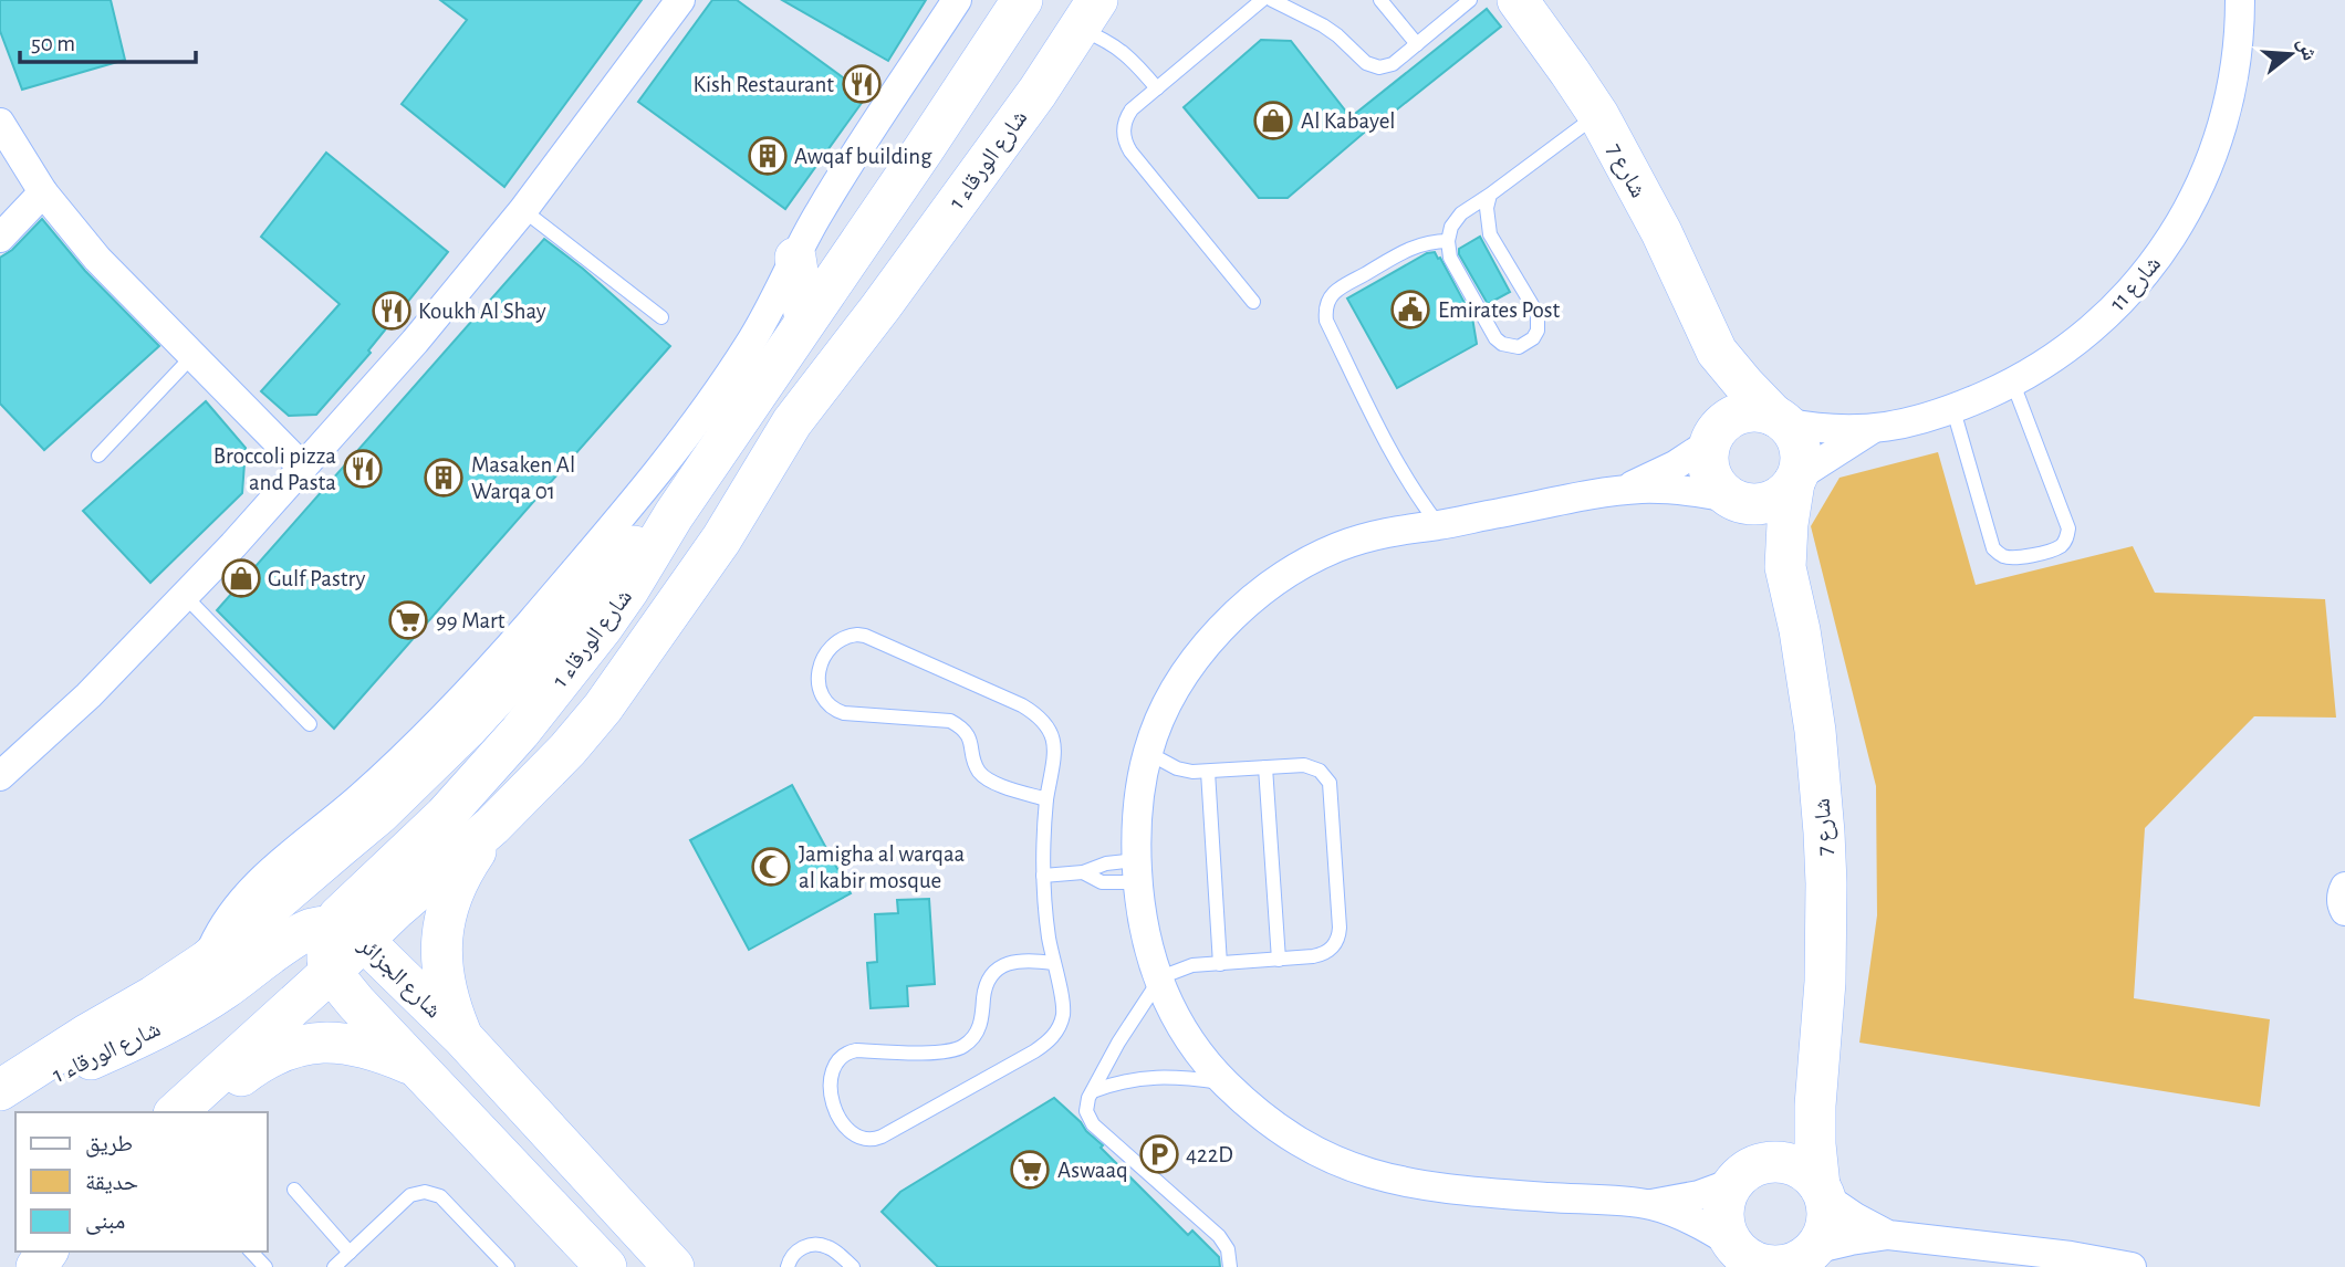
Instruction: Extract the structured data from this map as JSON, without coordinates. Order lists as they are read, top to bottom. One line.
{"streets":{"street":["شارع الورقاء 1","شارع 7","شارع 11","شارع الجزائر"]},"crossings":[["شارع الورقاء 1","شارع الجزائر"],["شارع 7","شارع 11"]],"places":{"restaurant":["Kish Restaurant","Koukh Al Shay","Broccoli pizza and Pasta"],"shop":["Al Kabayel","Gulf Pastry"],"building":["Awqaf building","Masaken Al Warqa 01"],"public building":["Emirates Post"],"supermarket":["99 Mart","Aswaaq"],"mosque":["Jamigha al warqaa al kabir mosque"],"parking":["422D"]},"legend":["طريق","حديقة","مبنى"],"scale_bar":"50 m","north":"right"}
